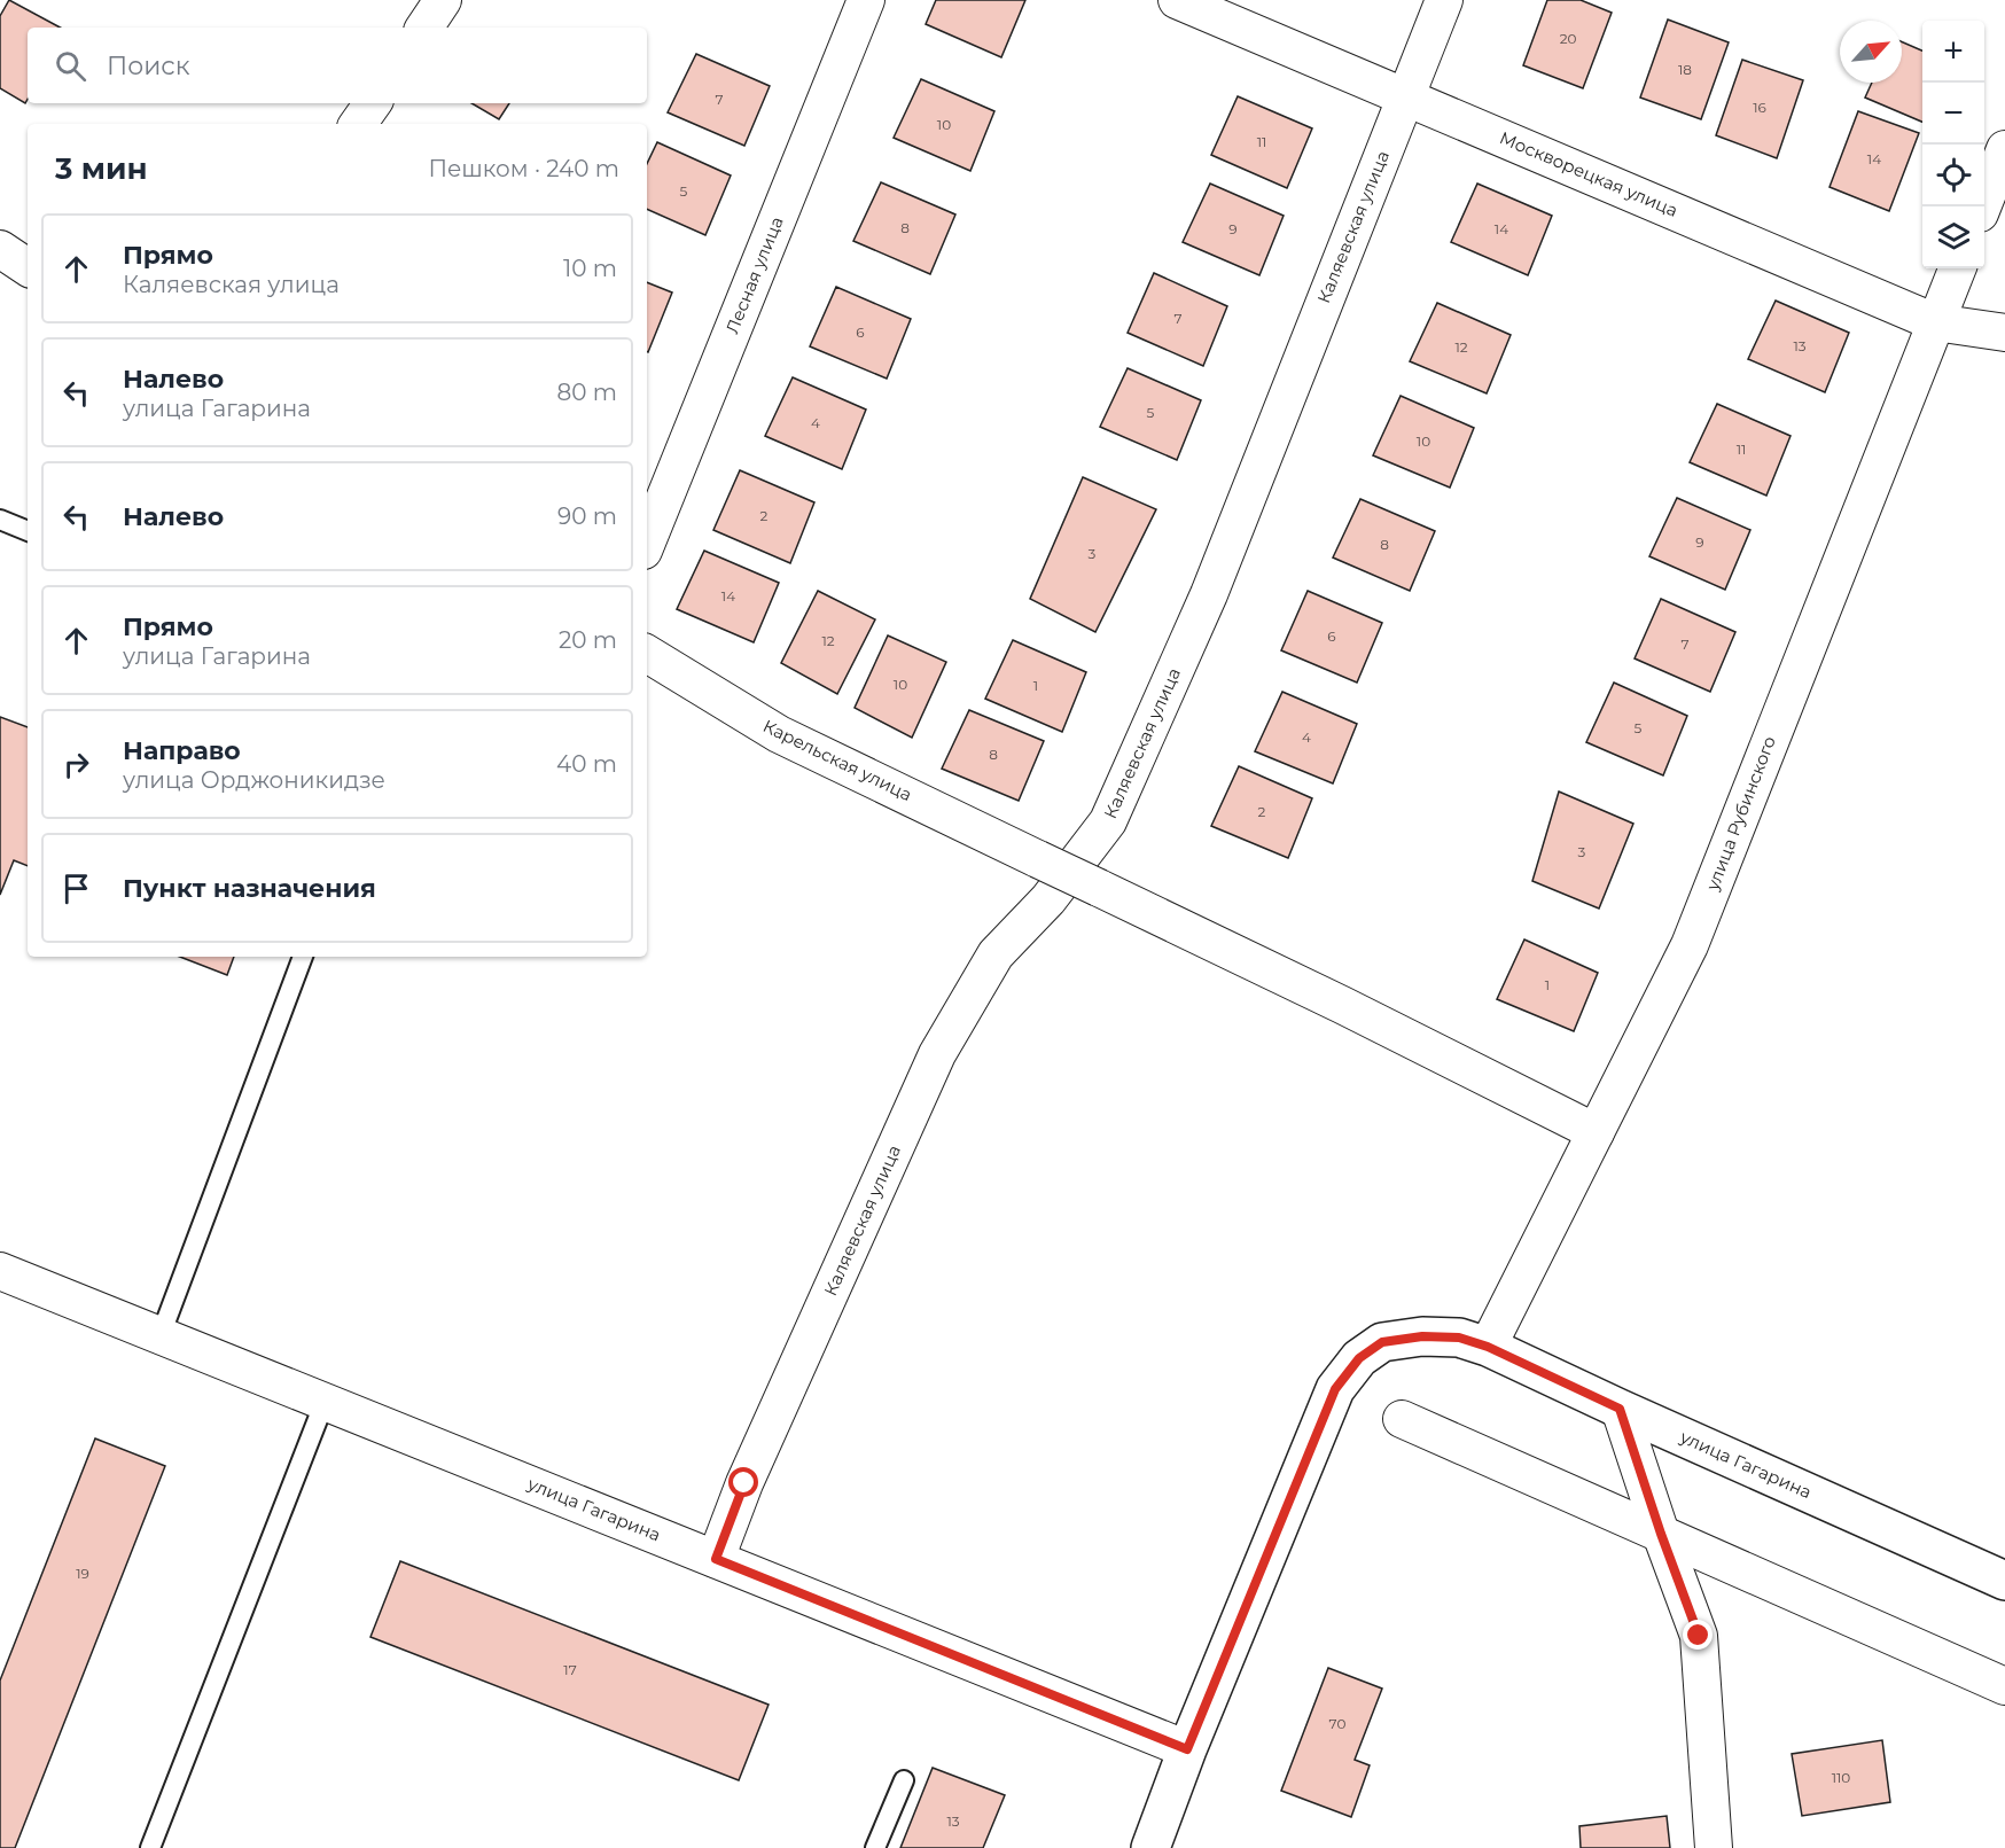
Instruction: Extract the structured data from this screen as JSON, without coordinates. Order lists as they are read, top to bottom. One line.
{"streets":{"street":["Москворецкая улица","Каляевская улица","Лесная улица","Карельская улица","улица Рубинского","улица Гагарина"]},"crossings":[["Москворецкая улица","Каляевская улица"],["Москворецкая улица","улица Рубинского"],["Каляевская улица","улица Гагарина"],["Карельская улица","улица Рубинского"],["улица Рубинского","улица Гагарина"]],"house_numbers":["20","18","7","16","10","11","14","5","8","9","14","7","6","13","12","5","4","10","11","2","9","8","3","14","6","12","7","10","1","5","4","8","2","3","1","19","17","70","110","13"],"north":"top right","page":{"map_buttons":["+","−"],"search":"Поиск","heading":["3 мин","Пешком · 240 m"],"list":[["Прямо","Каляевская улица","10 m"],["Налево","улица Гагарина","80 m"],["Налево","90 m"],["Прямо","улица Гагарина","20 m"],["Направо","улица Орджоникидзе","40 m"],"Пункт назначения"]}}
